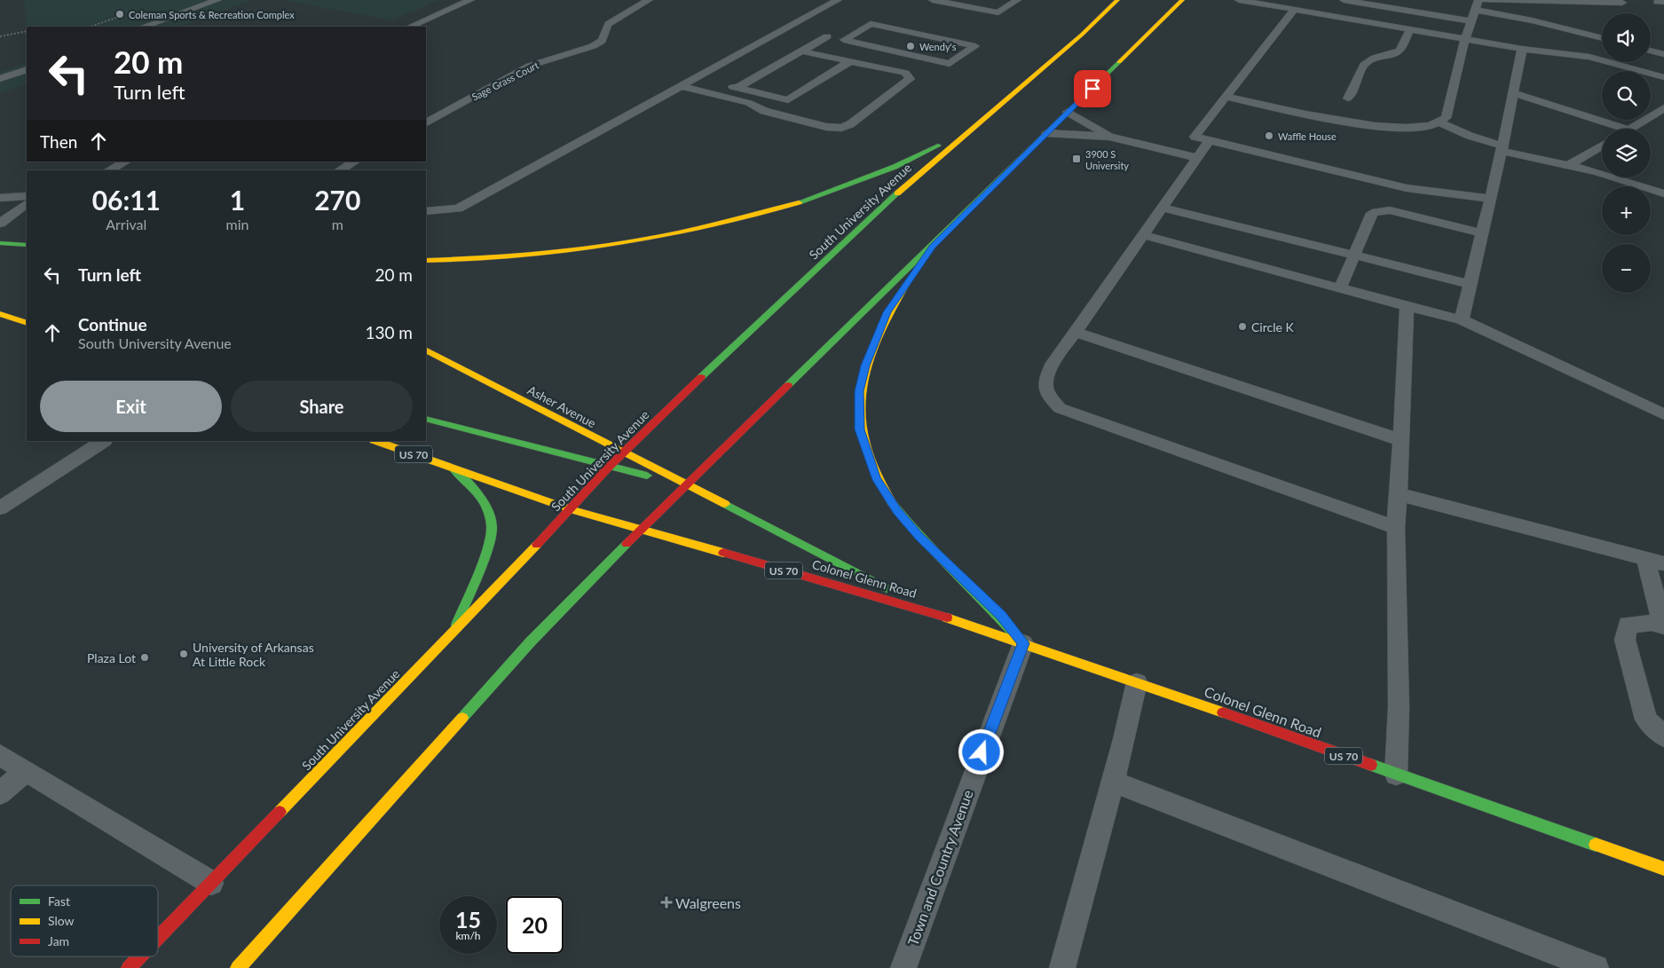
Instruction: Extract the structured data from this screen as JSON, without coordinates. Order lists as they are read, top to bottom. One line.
{"streets":{"main road":["South University Avenue","Asher Avenue","US 70","Colonel Glenn Road"],"lane":["Sage Grass Court","Town and Country Avenue"]},"crossings":[["South University Avenue","Asher Avenue"],["South University Avenue","US 70"],["Asher Avenue","Colonel Glenn Road"],["US 70","Colonel Glenn Road"],["Colonel Glenn Road","Town and Country Avenue"]],"places":{"other":["Coleman Sports & Recreation Complex","Wendy's","Waffle House","Circle K","University of Arkansas At Little Rock","Plaza Lot"],"transit":["3900 S University"],"health":["Walgreens"]},"legend":["Fast","Slow","Jam"],"page":{"map_buttons":["+","−"],"turn":["20 m","Turn left"],"then":"Then","eta":["06:11","Arrival","1","min","270","m"],"list":[{"name":"Turn left","value":"20 m"},{"name":"Continue","note":"South University Avenue","value":"130 m"}],"buttons":["Exit","Share"],"speed":"15 km/h","limit":"20"}}
